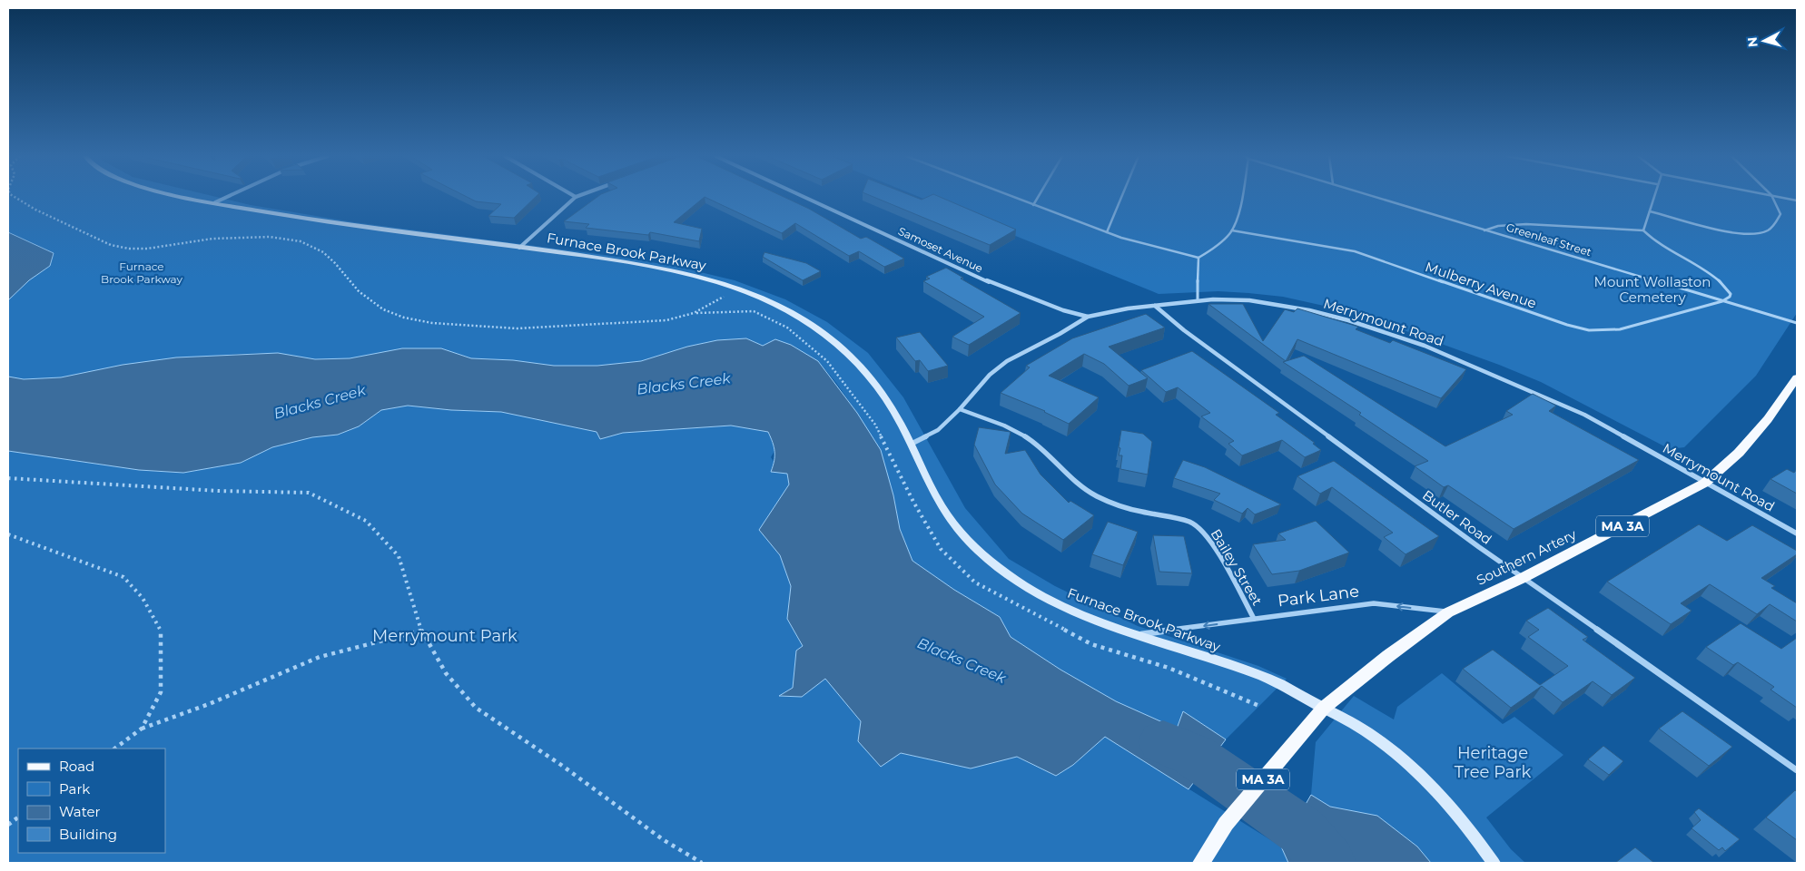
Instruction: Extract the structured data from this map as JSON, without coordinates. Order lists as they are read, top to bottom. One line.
{"streets":{"main road":["Furnace Brook Parkway","MA 3A","Southern Artery"],"street":["Samoset Avenue","Merrymount Road","Butler Road","Bailey Street","Park Lane"],"lane":["Greenleaf Street","Mulberry Avenue"]},"crossings":[["Greenleaf Street","Mulberry Avenue"],["Samoset Avenue","Merrymount Road"],["Furnace Brook Parkway","Merrymount Road"],["Furnace Brook Parkway","MA 3A"],["Furnace Brook Parkway","Southern Artery"],["Furnace Brook Parkway","Park Lane"],["Merrymount Road","Butler Road"],["Merrymount Road","Southern Artery"],["Merrymount Road","Bailey Street"],["Butler Road","Southern Artery"],["MA 3A","Southern Artery"],["Southern Artery","Park Lane"],["Bailey Street","Park Lane"]],"one_way":["Park Lane"],"water":["Blacks Creek"],"parks":["Furnace Brook Parkway","Mount Wollaston Cemetery","Merrymount Park","Heritage Tree Park"],"legend":["Road","Park","Water","Building"],"north":"left"}
